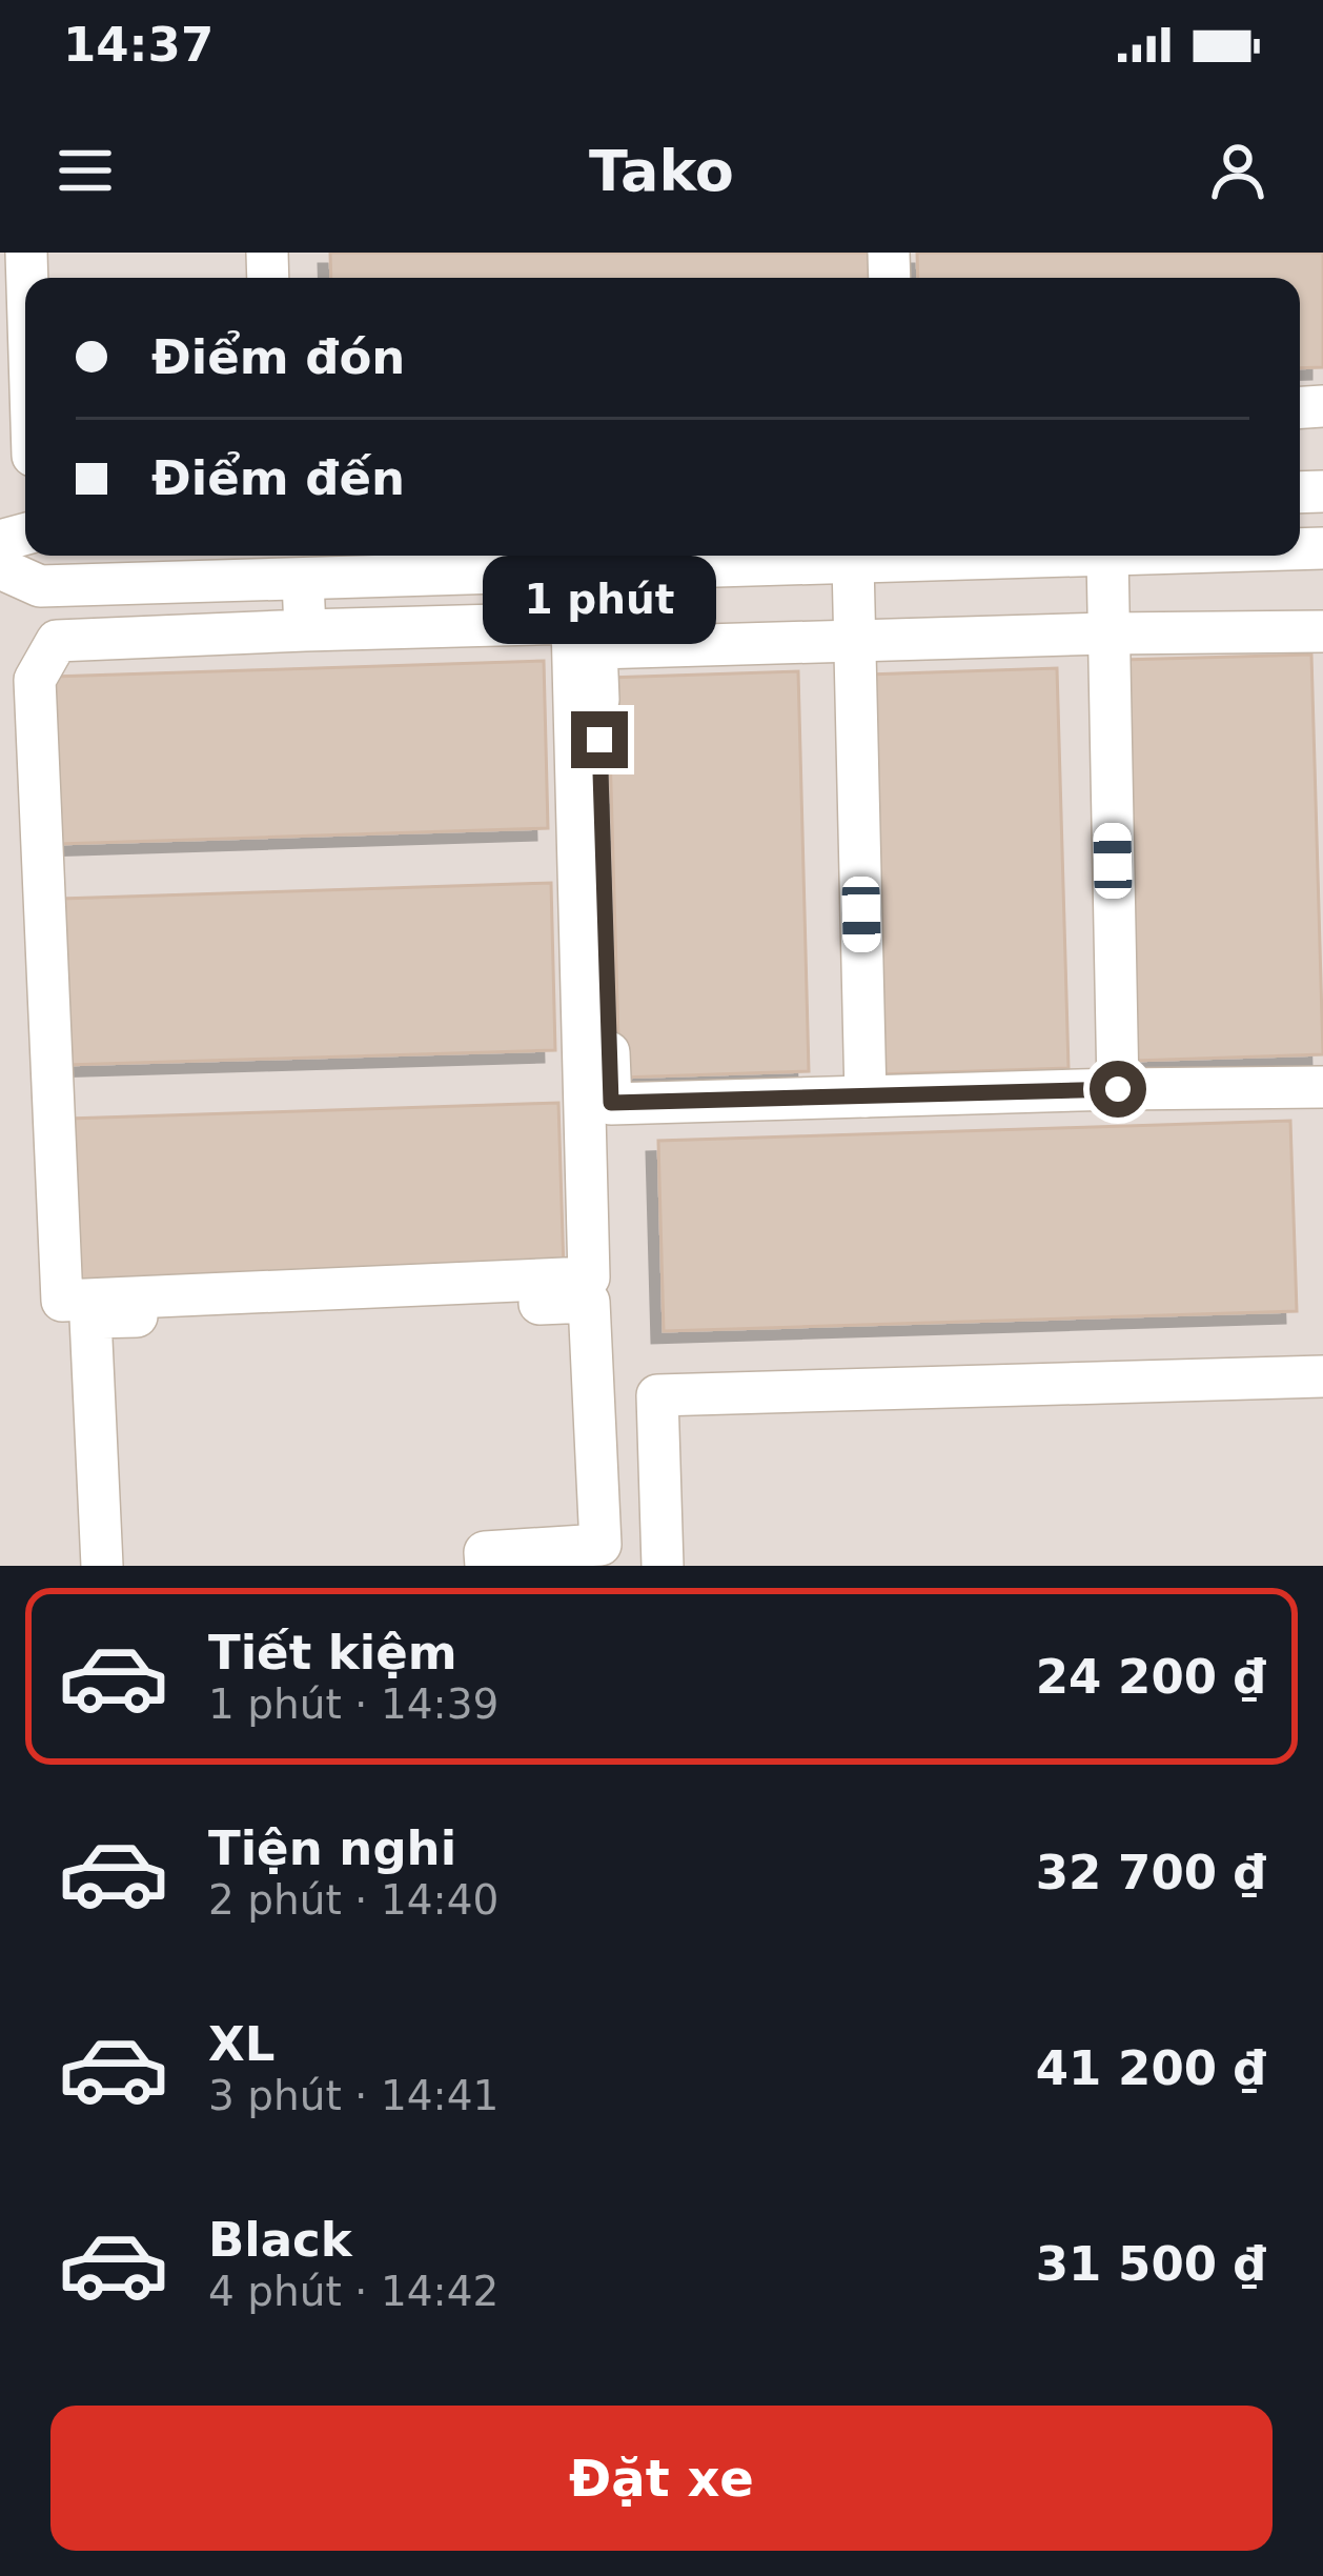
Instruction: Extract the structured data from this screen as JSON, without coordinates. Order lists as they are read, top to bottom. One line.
{"page":{"status":"14:37","header":"Tako","banner":["Điểm đón","Điểm đến"],"bubble":"1 phút","list":[{"name":"Tiết kiệm","note":"1 phút · 14:39","value":"24 200 ₫"},{"name":"Tiện nghi","note":"2 phút · 14:40","value":"32 700 ₫"},{"name":"XL","note":"3 phút · 14:41","value":"41 200 ₫"},{"name":"Black","note":"4 phút · 14:42","value":"31 500 ₫"}],"buttons":"Đặt xe"}}
